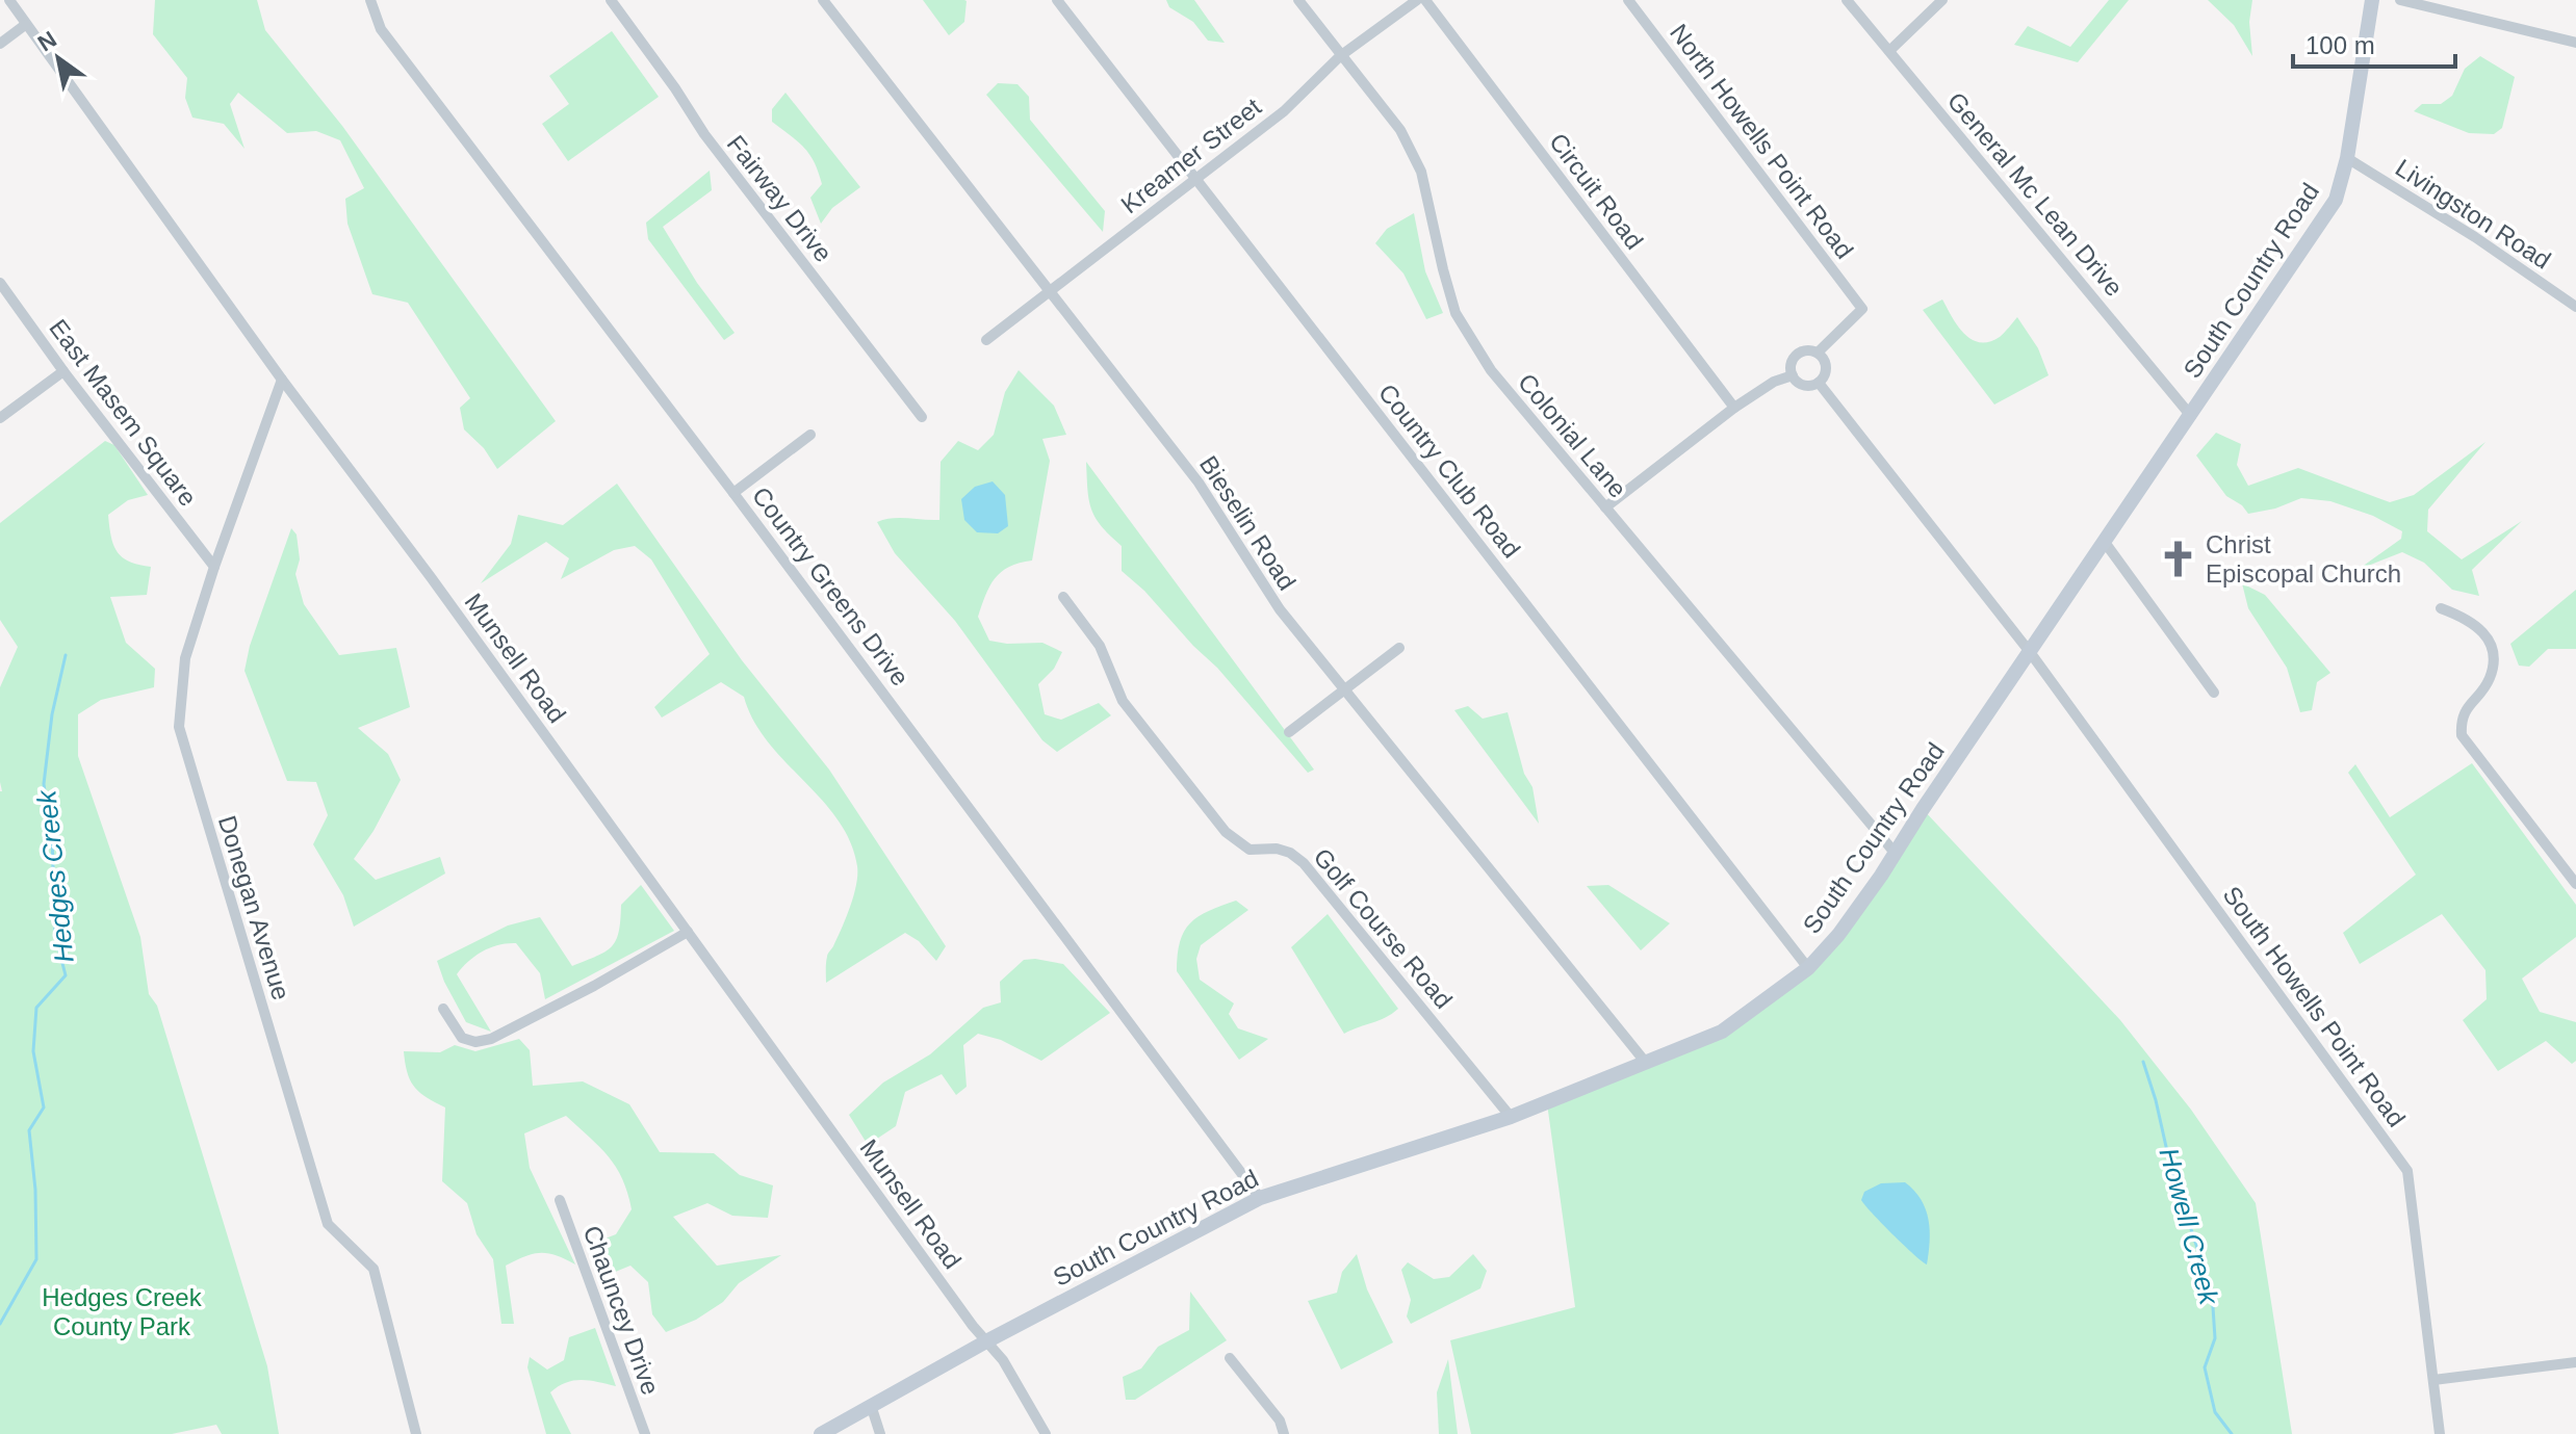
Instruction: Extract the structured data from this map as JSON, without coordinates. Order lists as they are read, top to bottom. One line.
{"streets":{"main road":["South Country Road"],"street":["North Howells Point Road","Kreamer Street","Circuit Road","General Mc Lean Drive","Fairway Drive","Livingston Road","East Masem Square","Colonial Lane","Country Club Road","Bieselin Road","Country Greens Drive","Munsell Road","Donegan Avenue","Golf Course Road","South Howells Point Road","Chauncey Drive"]},"crossings":[["Kreamer Street","Colonial Lane"],["Kreamer Street","Country Club Road"],["Kreamer Street","Bieselin Road"],["General Mc Lean Drive","South Country Road"],["Livingston Road","South Country Road"],["South Country Road","Colonial Lane"],["South Country Road","Country Club Road"],["South Country Road","Bieselin Road"],["South Country Road","Country Greens Drive"],["South Country Road","Munsell Road"],["South Country Road","Golf Course Road"],["South Country Road","South Howells Point Road"],["East Masem Square","Donegan Avenue"],["Munsell Road","Donegan Avenue"]],"water":["Hedges Creek","Howell Creek"],"parks":["Hedges Creek County Park"],"places":{"church":["Christ Episcopal Church"]},"scale_bar":"100 m","north":"top left"}
